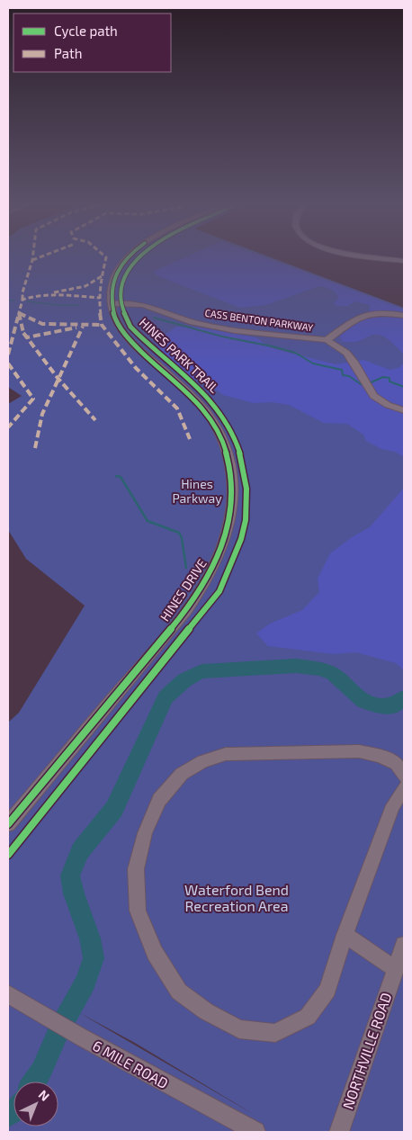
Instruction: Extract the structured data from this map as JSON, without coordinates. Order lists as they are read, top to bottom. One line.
{"streets":{"street":["CASS BENTON PARKWAY","HINES DRIVE","NORTHVILLE ROAD","6 MILE ROAD"],"cycle path":["HINES PARK TRAIL"]},"crossings":[["CASS BENTON PARKWAY","HINES DRIVE"]],"parks":["Hines Parkway","Waterford Bend Recreation Area"],"legend":["Cycle path","Path"],"north":"top right"}
